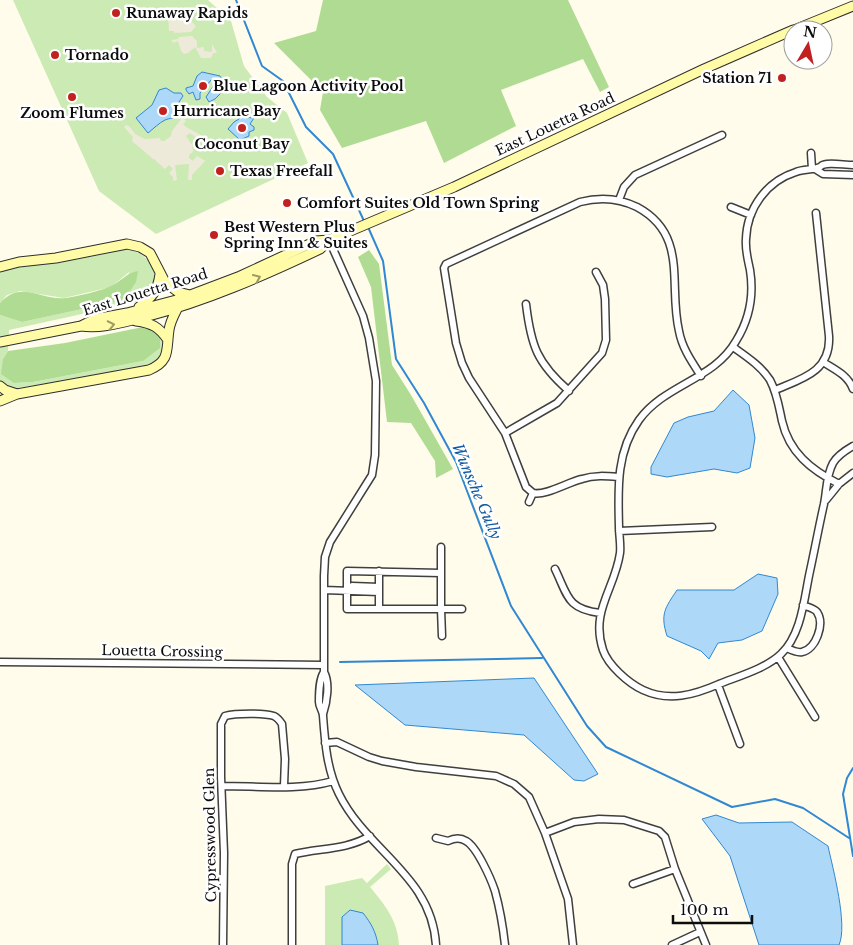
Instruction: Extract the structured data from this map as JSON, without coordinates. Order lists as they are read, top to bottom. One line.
{"streets":{"main road":["East Louetta Road"],"street":["Louetta Crossing","Cypresswood Glen"]},"water":["Wunsche Gully"],"places":["Runaway Rapids","Tornado","Station 71","Blue Lagoon Activity Pool","Zoom Flumes","Hurricane Bay","Coconut Bay","Texas Freefall","Comfort Suites Old Town Spring","Best Western Plus Spring Inn & Suites"],"scale_bar":"100 m","north":"top"}
